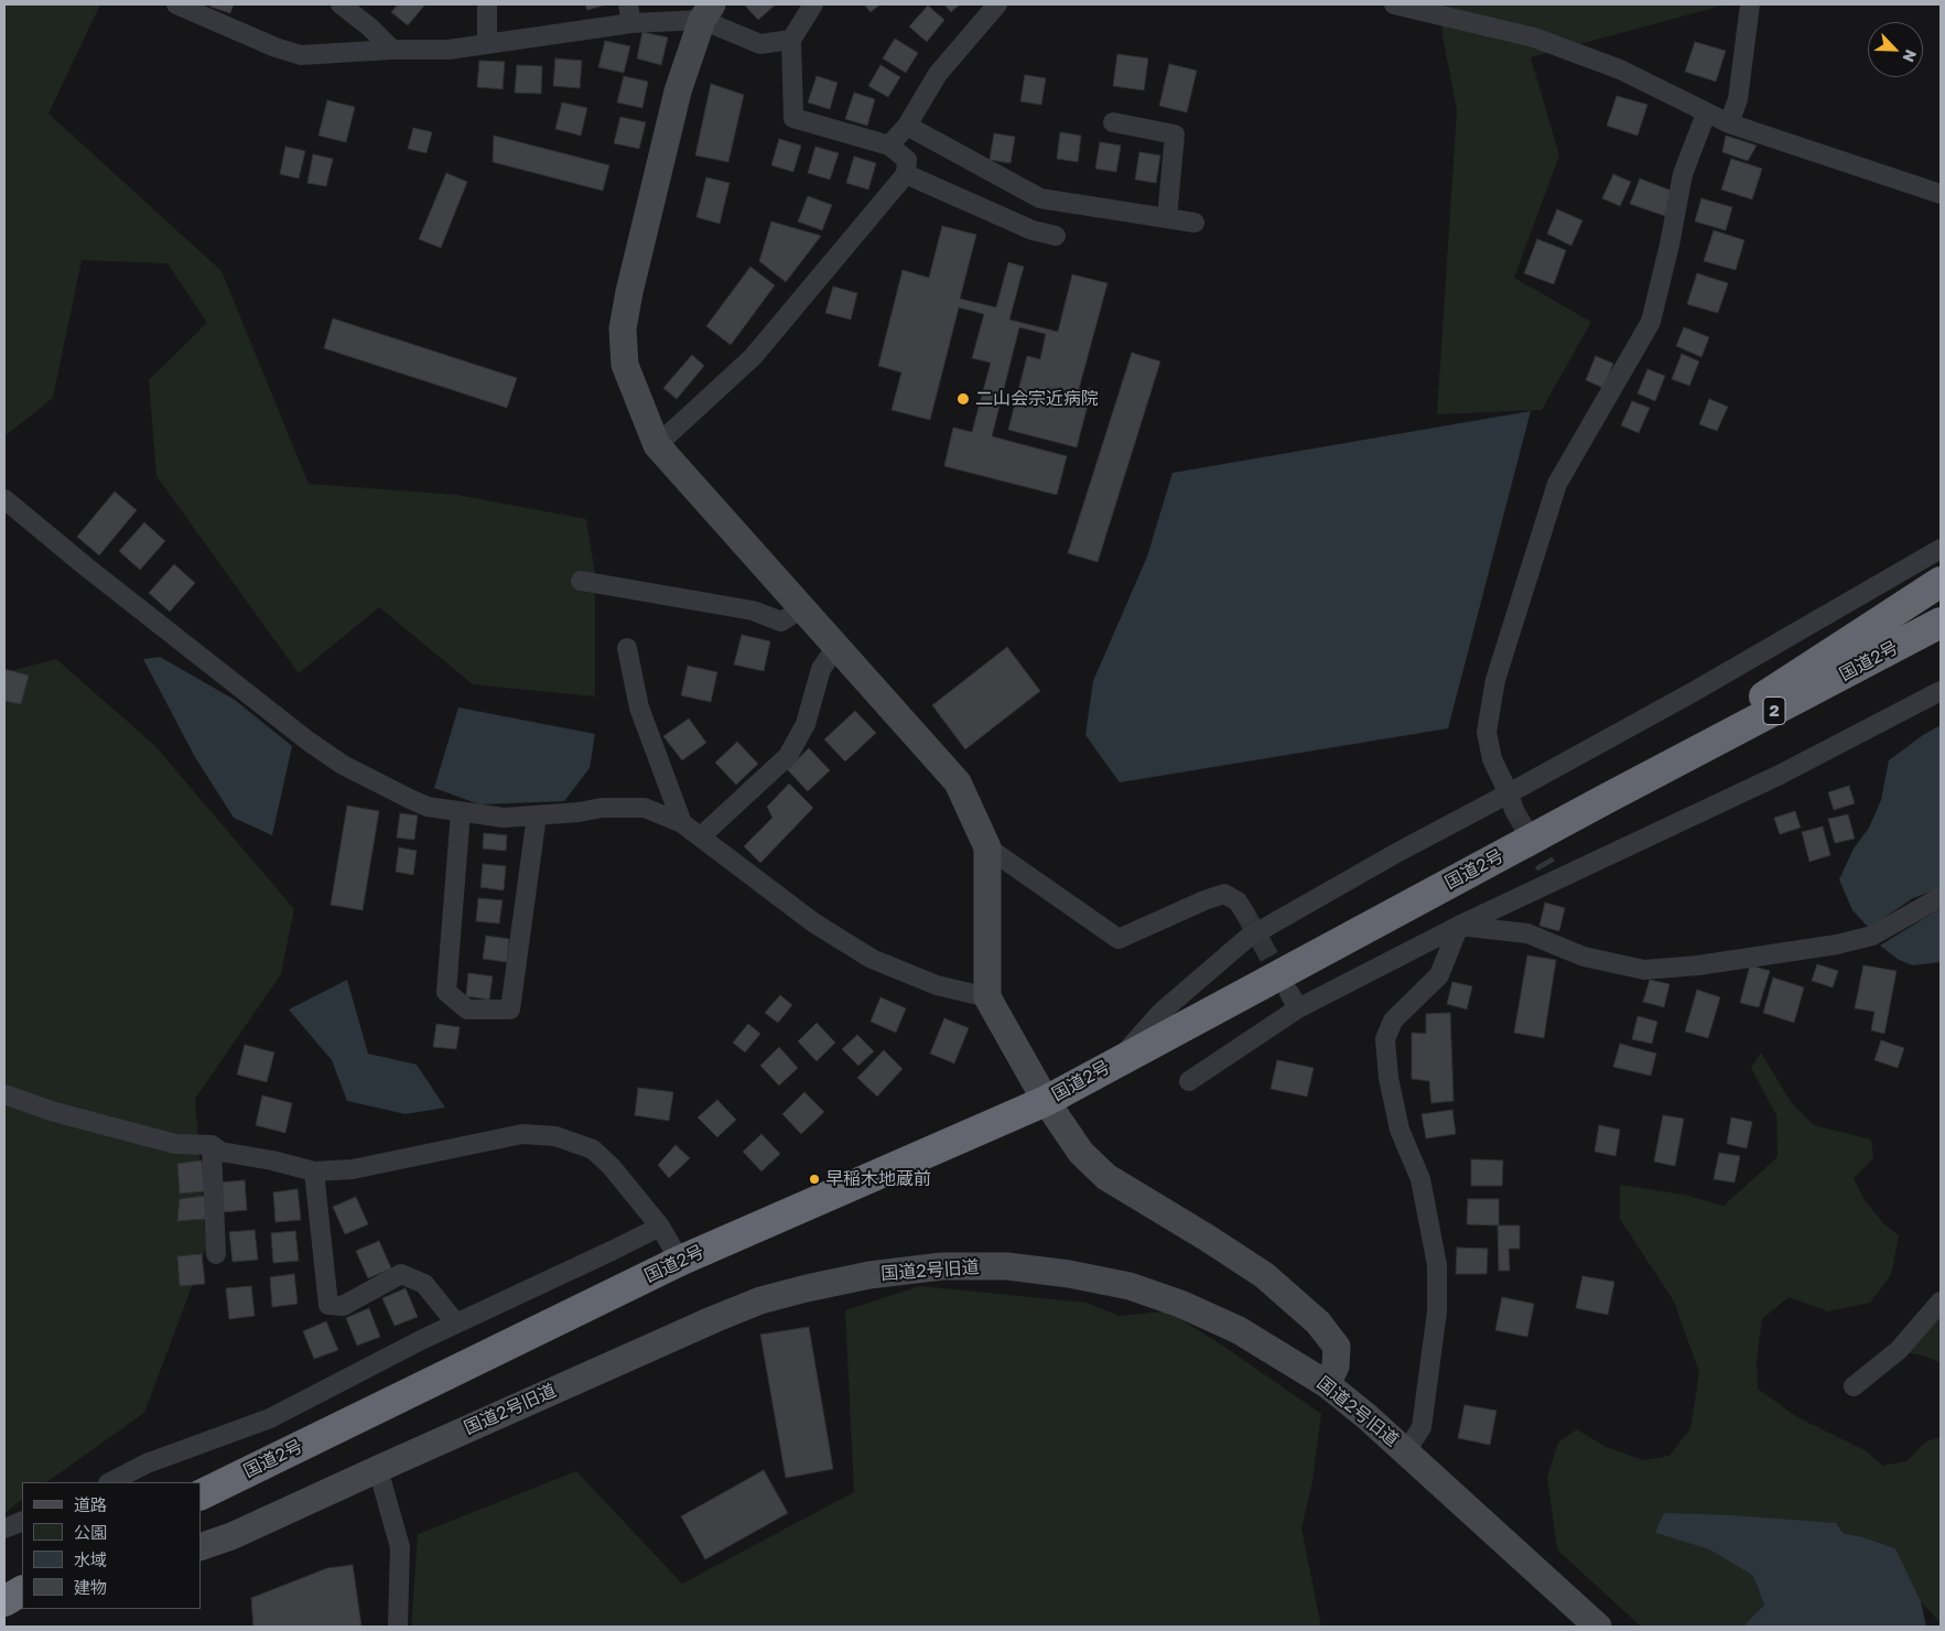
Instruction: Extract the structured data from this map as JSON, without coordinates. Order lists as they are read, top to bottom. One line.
{"streets":{"highway":["国道2号","2"],"street":["国道2号旧道"]},"places":["二山会宗近病院","早稲木地蔵前"],"legend":["道路","公園","水域","建物"],"north":"bottom right"}
